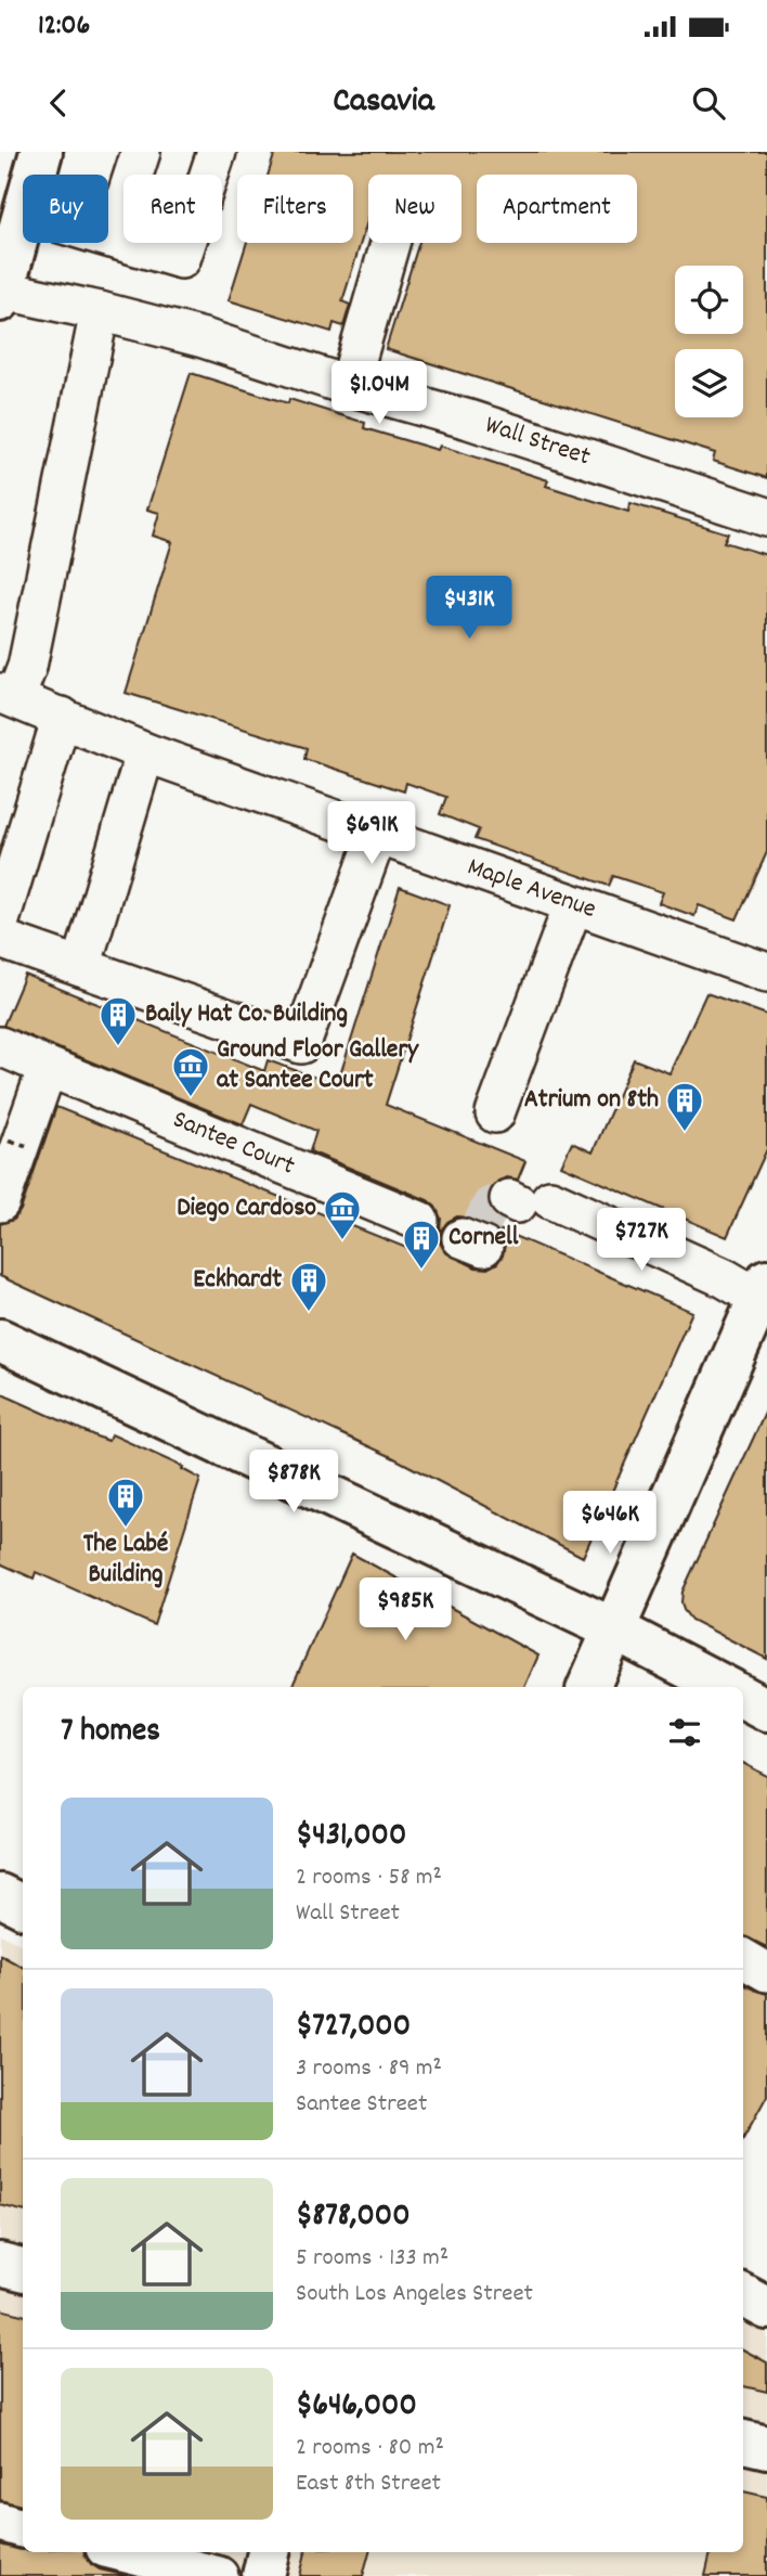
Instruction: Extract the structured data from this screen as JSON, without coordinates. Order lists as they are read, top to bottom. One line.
{"streets":{"street":["Wall Street","Maple Avenue","Santee Court"]},"places":{"building":["Baily Hat Co. Building","Atrium on 8th","Cornell","Eckhardt","The Labé Building"],"museum":["Ground Floor Gallery at Santee Court","Diego Cardoso"]},"page":{"status":"12:06","header":"Casavia","chip":["Buy","Rent","Filters","New","Apartment"],"price":["$1.04M","$431K","$691K","$727K","$878K","$646K","$985K"],"heading":"7 homes","list":[{"name":"$431,000","note":"2 rooms · 58 m² · Wall Street"},{"name":"$727,000","note":"3 rooms · 89 m² · Santee Street"},{"name":"$878,000","note":"5 rooms · 133 m² · South Los Angeles Street"},{"name":"$646,000","note":"2 rooms · 80 m² · East 8th Street"}]}}
